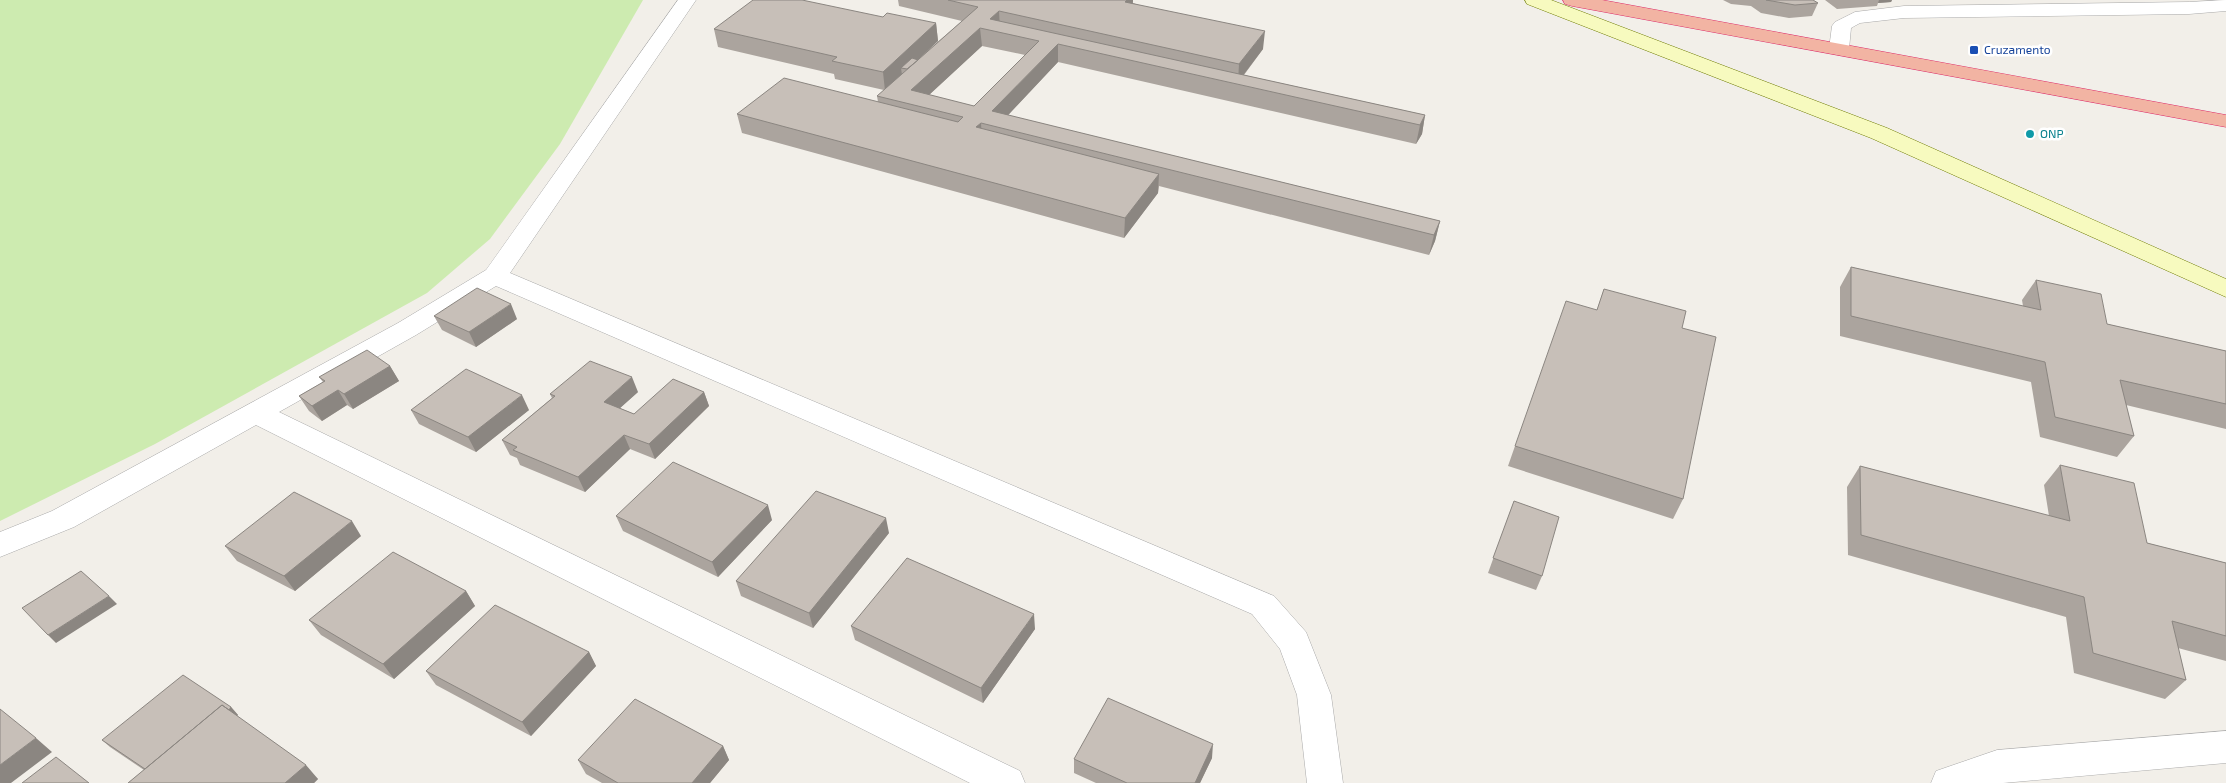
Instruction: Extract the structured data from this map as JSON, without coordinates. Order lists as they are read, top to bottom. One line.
{"places":{"transit":["Cruzamento"],"other":["ONP"]}}
